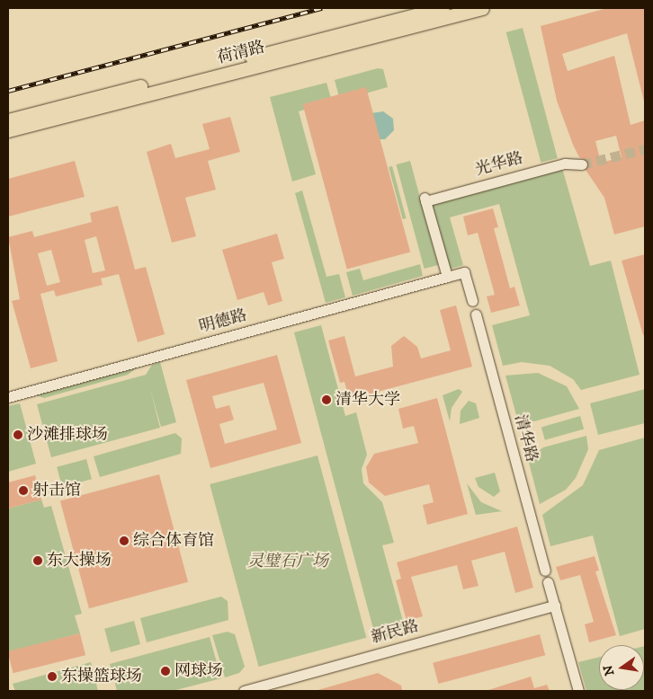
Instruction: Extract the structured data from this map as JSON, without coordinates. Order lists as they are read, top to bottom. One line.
{"streets":{"main road":["荷清路"],"street":["光华路","明德路","清华路","新民路"]},"crossings":[["光华路","明德路"]],"parks":["灵璧石广场"],"places":["清华大学","沙滩排球场","射击馆","综合体育馆","东大操场","网球场","东操篮球场"],"north":"left"}
